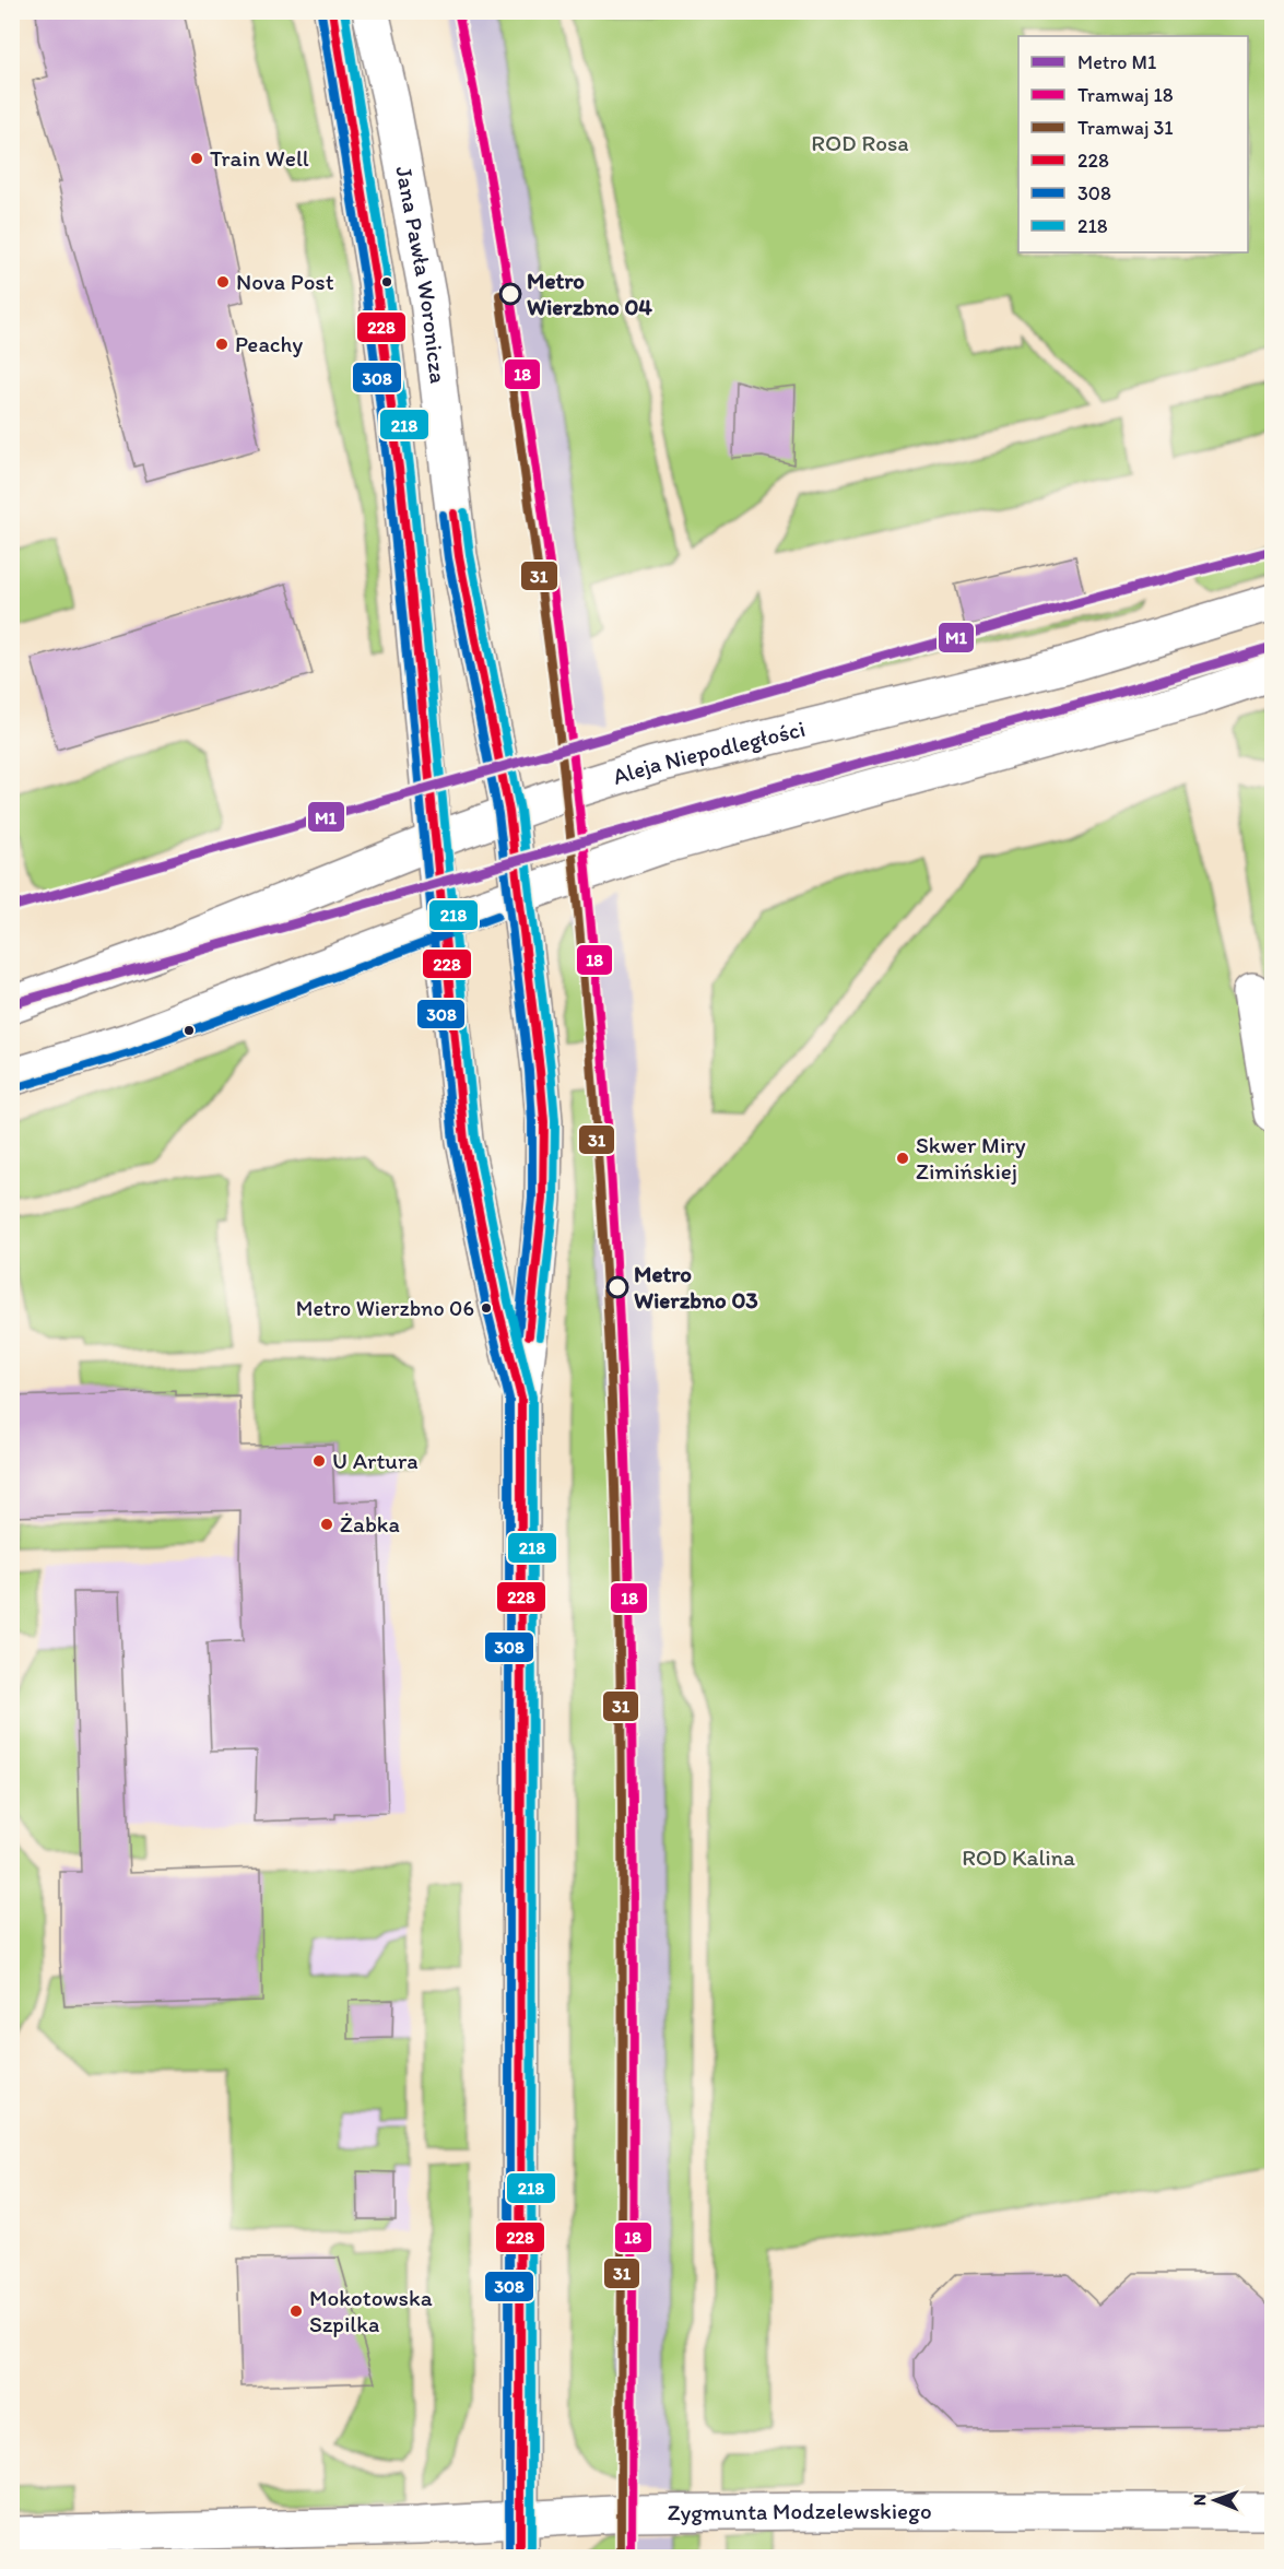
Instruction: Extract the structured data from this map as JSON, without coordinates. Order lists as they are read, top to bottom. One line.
{"streets":{"street":["Jana Pawła Woronicza","Aleja Niepodległości","Zygmunta Modzelewskiego"]},"crossings":[["Jana Pawła Woronicza","Aleja Niepodległości"],["Jana Pawła Woronicza","Zygmunta Modzelewskiego"]],"parks":["ROD Rosa","ROD Kalina"],"places":["Train Well","Nova Post","Metro Wierzbno 04","Peachy","Skwer Miry Zimińskiej","Metro Wierzbno 03","Metro Wierzbno 06","U Artura","Żabka","Mokotowska Szpilka"],"lines":["tram line 18","transit line 228","transit line 218","transit line 308","tram line 31","metro line M1"],"legend":["Metro M1","Tramwaj 18","Tramwaj 31","228","308","218"],"north":"left"}
